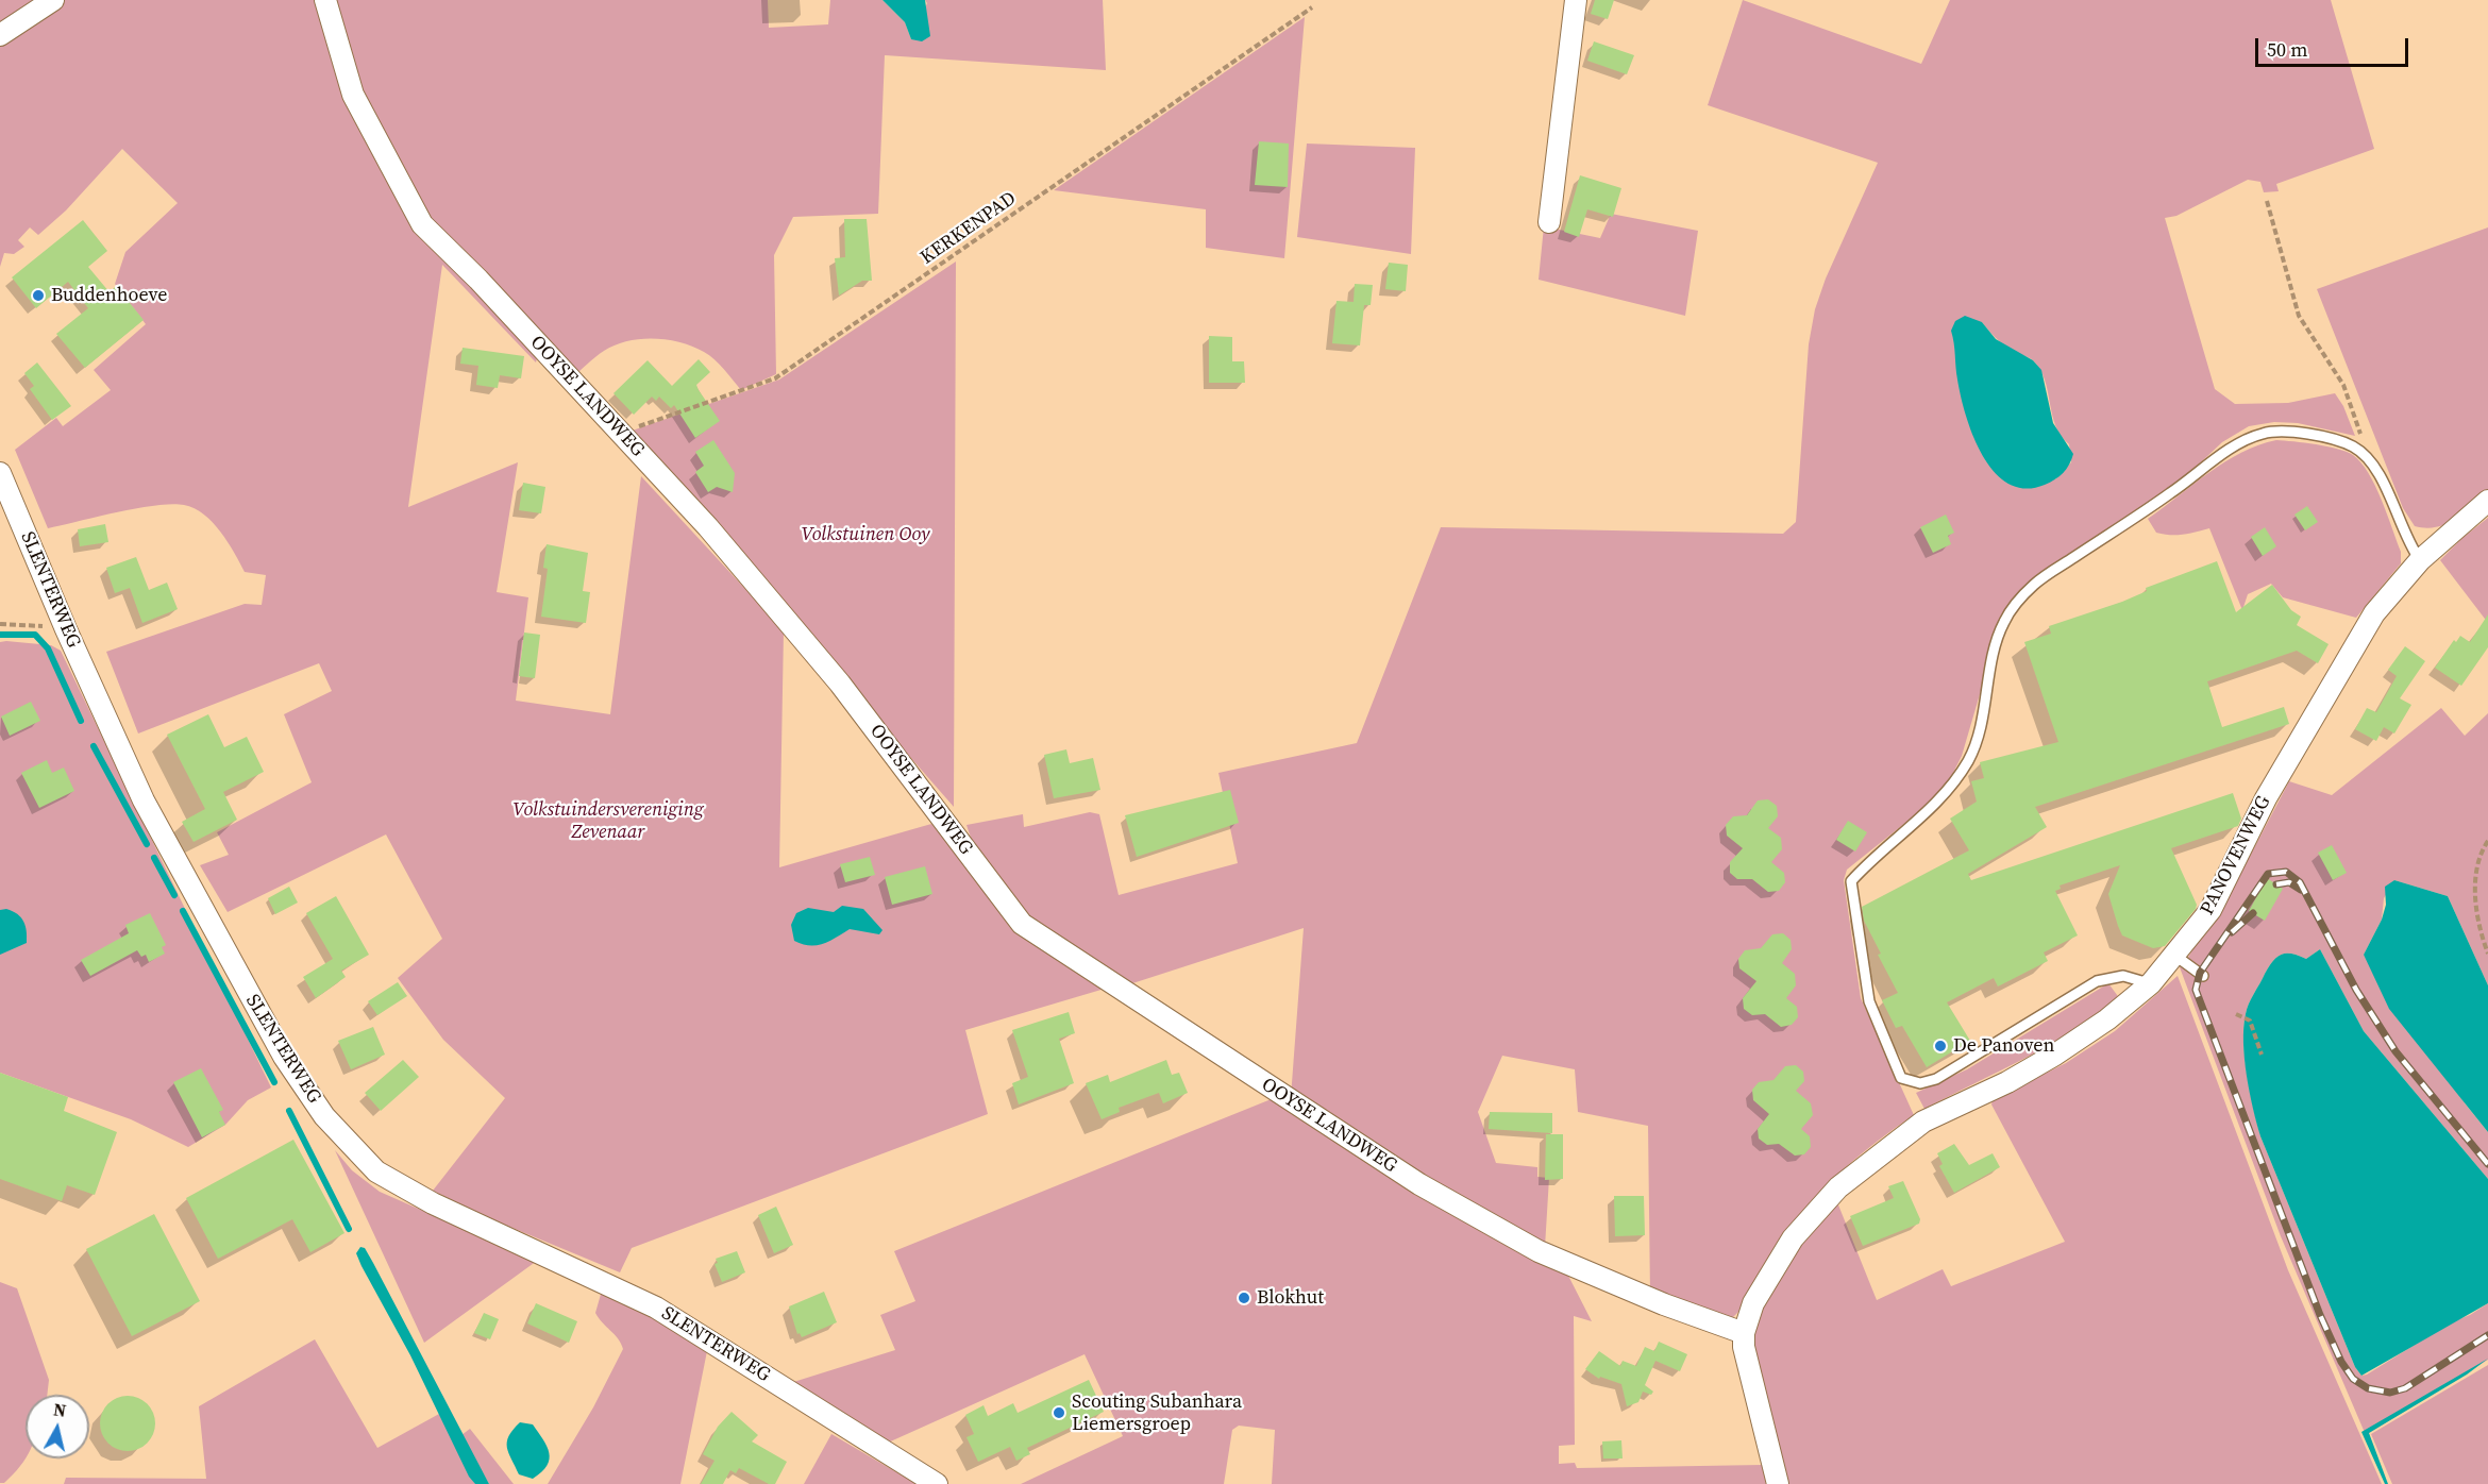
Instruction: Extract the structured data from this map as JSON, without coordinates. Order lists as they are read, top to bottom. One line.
{"streets":{"street":["OOYSE LANDWEG","SLENTERWEG","PANOVENWEG"],"path":["KERKENPAD"]},"crossings":[["KERKENPAD","OOYSE LANDWEG"],["OOYSE LANDWEG","PANOVENWEG"]],"parks":["Volkstuinen Ooy","Volkstuindersvereniging Zevenaar"],"places":["Buddenhoeve","De Panoven","Blokhut","Scouting Subanhara Liemersgroep"],"scale_bar":"50 m","north":"top"}
